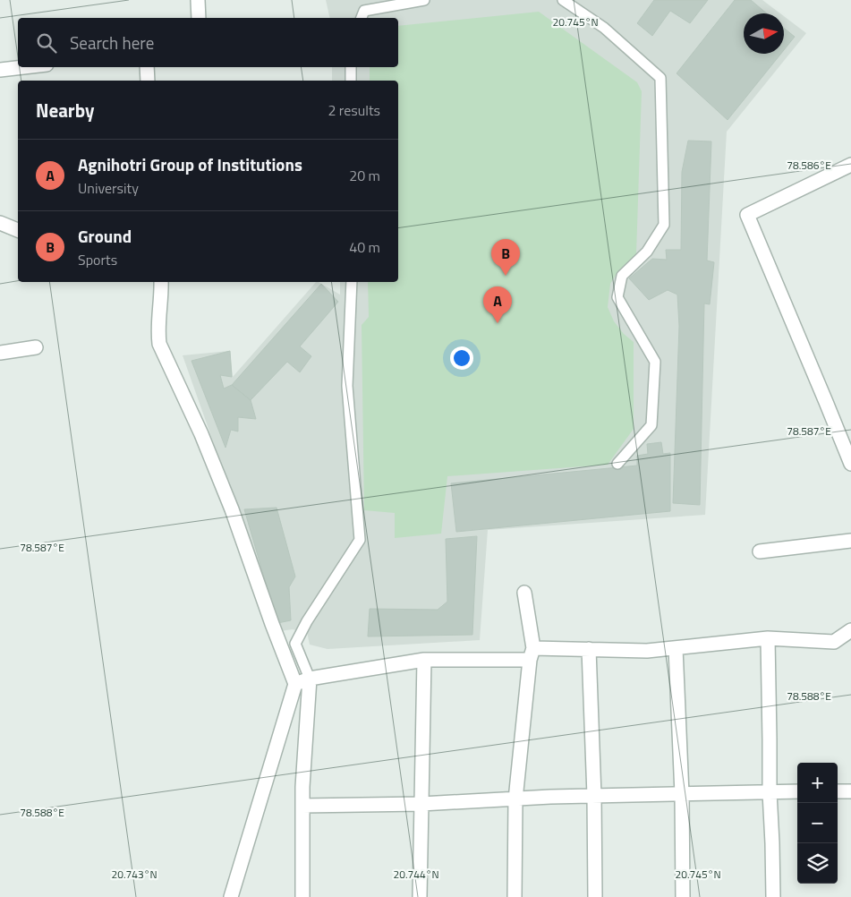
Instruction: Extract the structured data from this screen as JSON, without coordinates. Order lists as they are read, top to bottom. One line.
{"north":"right","page":{"search":"Search here","heading":["Nearby","2 results"],"list":[{"mark":"A","name":"Agnihotri Group of Institutions","note":"University","value":"20 m"},{"mark":"B","name":"Ground","note":"Sports","value":"40 m"}],"pins":["B","A"],"map_buttons":["+","−"]},"coordinates":["20.745°N","78.586°E","78.587°E","78.588°E","20.743°N","20.744°N"]}
